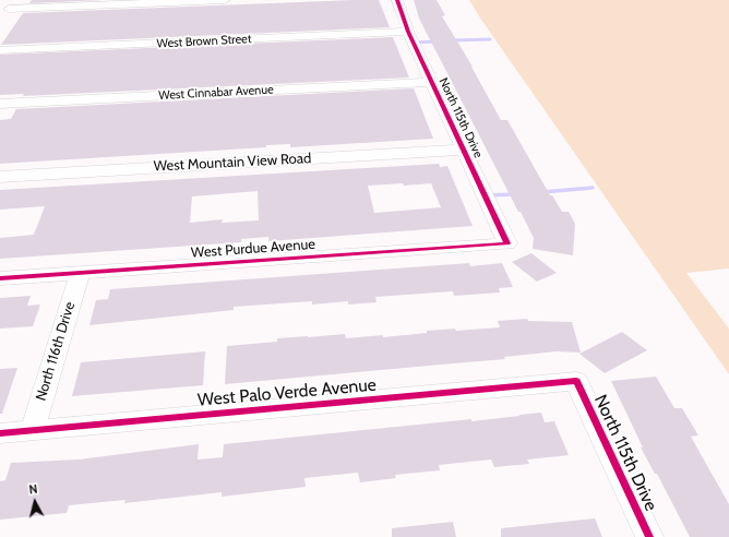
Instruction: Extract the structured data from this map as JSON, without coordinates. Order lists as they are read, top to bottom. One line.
{"streets":{"street":["West Brown Street","West Cinnabar Avenue","North 115th Drive","West Mountain View Road","West Purdue Avenue","North 116th Drive","West Palo Verde Avenue"]},"crossings":[["West Brown Street","North 115th Drive"],["West Cinnabar Avenue","North 115th Drive"],["North 115th Drive","West Mountain View Road"],["North 115th Drive","West Purdue Avenue"],["North 115th Drive","West Palo Verde Avenue"],["West Purdue Avenue","North 116th Drive"],["North 116th Drive","West Palo Verde Avenue"]],"north":"top"}
